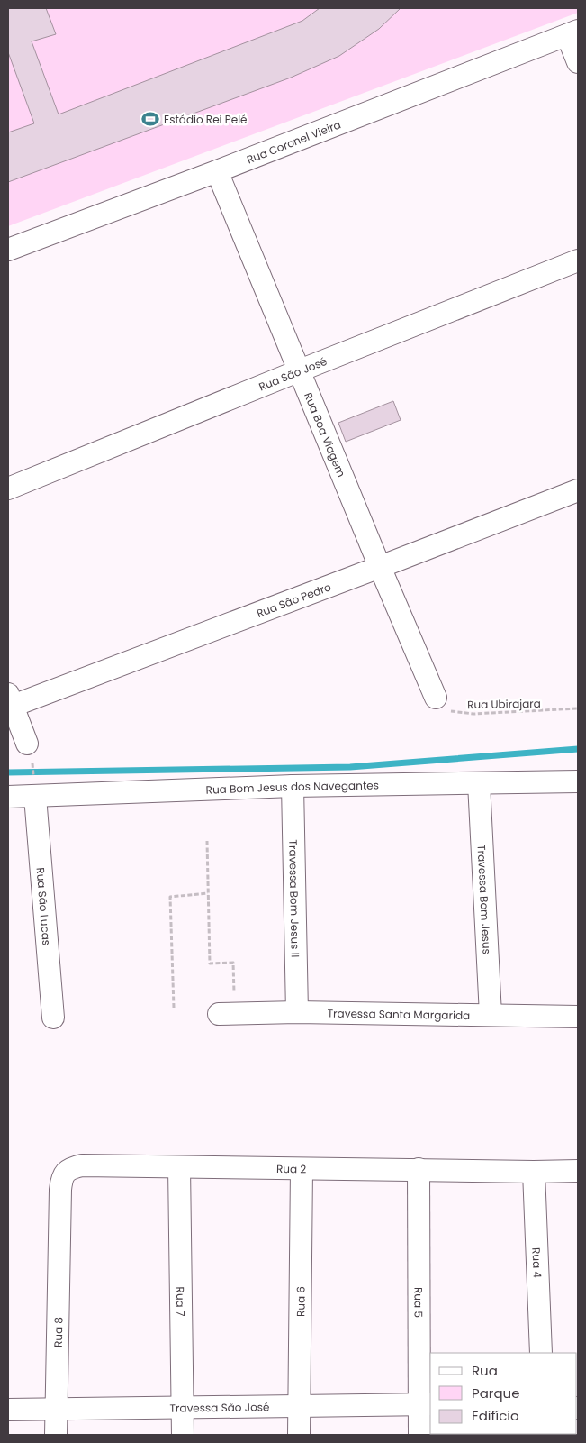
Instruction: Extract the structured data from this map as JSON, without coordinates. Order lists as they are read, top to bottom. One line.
{"streets":{"street":["Rua Coronel Vieira","Rua São José","Rua Boa Viagem","Rua São Pedro","Rua Bom Jesus dos Navegantes","Travessa Bom Jesus II","Travessa Bom Jesus","Rua São Lucas","Travessa Santa Margarida","Rua 2","Rua 4","Rua 7","Rua 6","Rua 5","Rua 8","Travessa São José"],"path":["Rua Ubirajara"]},"crossings":[["Rua Coronel Vieira","Rua Boa Viagem"],["Rua São José","Rua Boa Viagem"],["Rua Boa Viagem","Rua São Pedro"],["Rua Boa Viagem","Rua Ubirajara"],["Rua Bom Jesus dos Navegantes","Travessa Bom Jesus II"],["Rua Bom Jesus dos Navegantes","Travessa Bom Jesus"],["Rua Bom Jesus dos Navegantes","Rua São Lucas"],["Travessa Bom Jesus II","Travessa Santa Margarida"],["Travessa Bom Jesus","Travessa Santa Margarida"],["Rua 2","Rua 4"],["Rua 2","Rua 7"],["Rua 2","Rua 6"],["Rua 2","Rua 5"],["Rua 2","Rua 8"],["Rua 7","Travessa São José"],["Rua 6","Travessa São José"],["Rua 5","Travessa São José"],["Rua 8","Travessa São José"]],"places":{"sports":["Estádio Rei Pelé"]},"legend":["Rua","Parque","Edifício"]}
